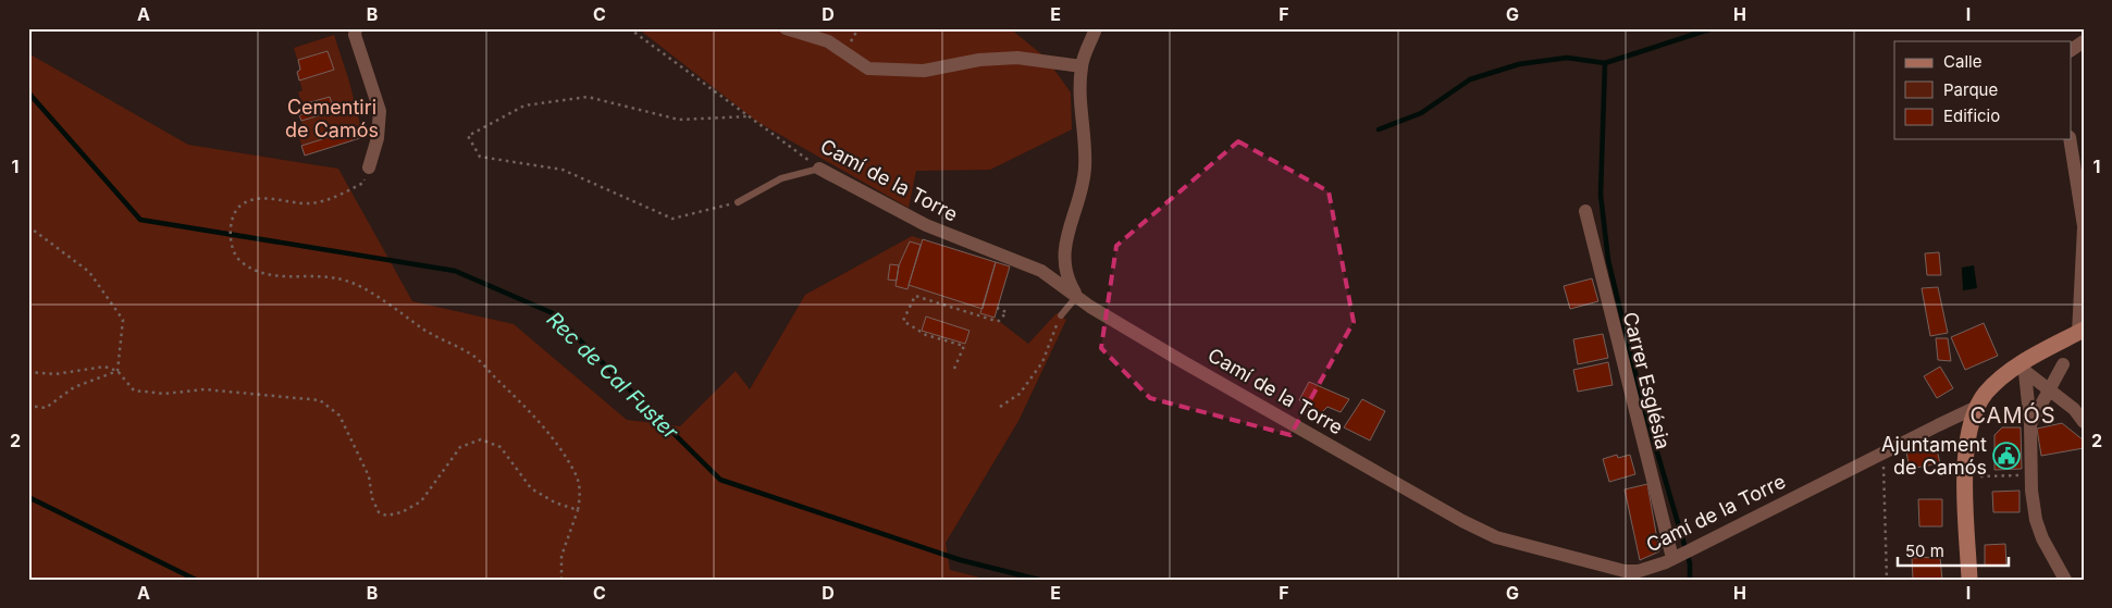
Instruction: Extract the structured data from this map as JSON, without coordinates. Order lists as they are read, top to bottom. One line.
{"streets":{"street":["Camí de la Torre","Carrer Església"]},"crossings":[["Camí de la Torre","Carrer Església"]],"districts":["CAMÓS"],"water":["Rec de Cal Fuster"],"parks":["Cementiri de Camós"],"places":{"public building":["Ajuntament de Camós"]},"legend":["Calle","Parque","Edificio"],"scale_bar":"50 m","grid":{"columns":["A","B","C","D","E","F","G","H","I"],"rows":["1","2"]}}
